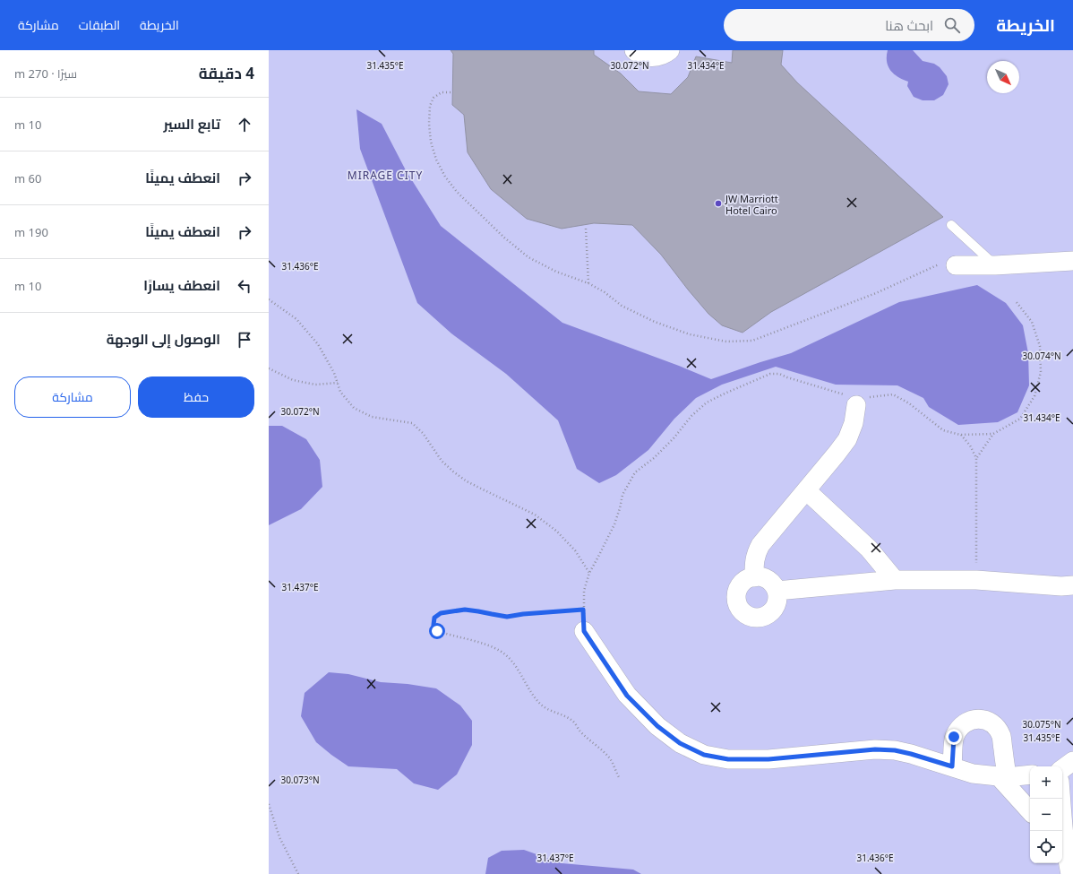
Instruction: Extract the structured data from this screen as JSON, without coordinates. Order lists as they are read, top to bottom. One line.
{"districts":["MIRAGE CITY"],"places":["JW Marriott Hotel Cairo"],"north":"bottom right","page":{"header":"الخريطة","search":"ابحث هنا","nav":["الخريطة","الطبقات","مشاركة"],"heading":["4 دقيقة","سيرًا · 270 m"],"list":[["تابع السير","10 m"],["انعطف يمينًا","60 m"],["انعطف يمينًا","190 m"],["انعطف يسارًا","10 m"],"الوصول إلى الوجهة"],"buttons":["حفظ","مشاركة"],"map_buttons":["+","−"]},"coordinates":["31.435°E","30.072°N","31.434°E","31.436°E","30.074°N","31.437°E","30.075°N","30.073°N"]}
